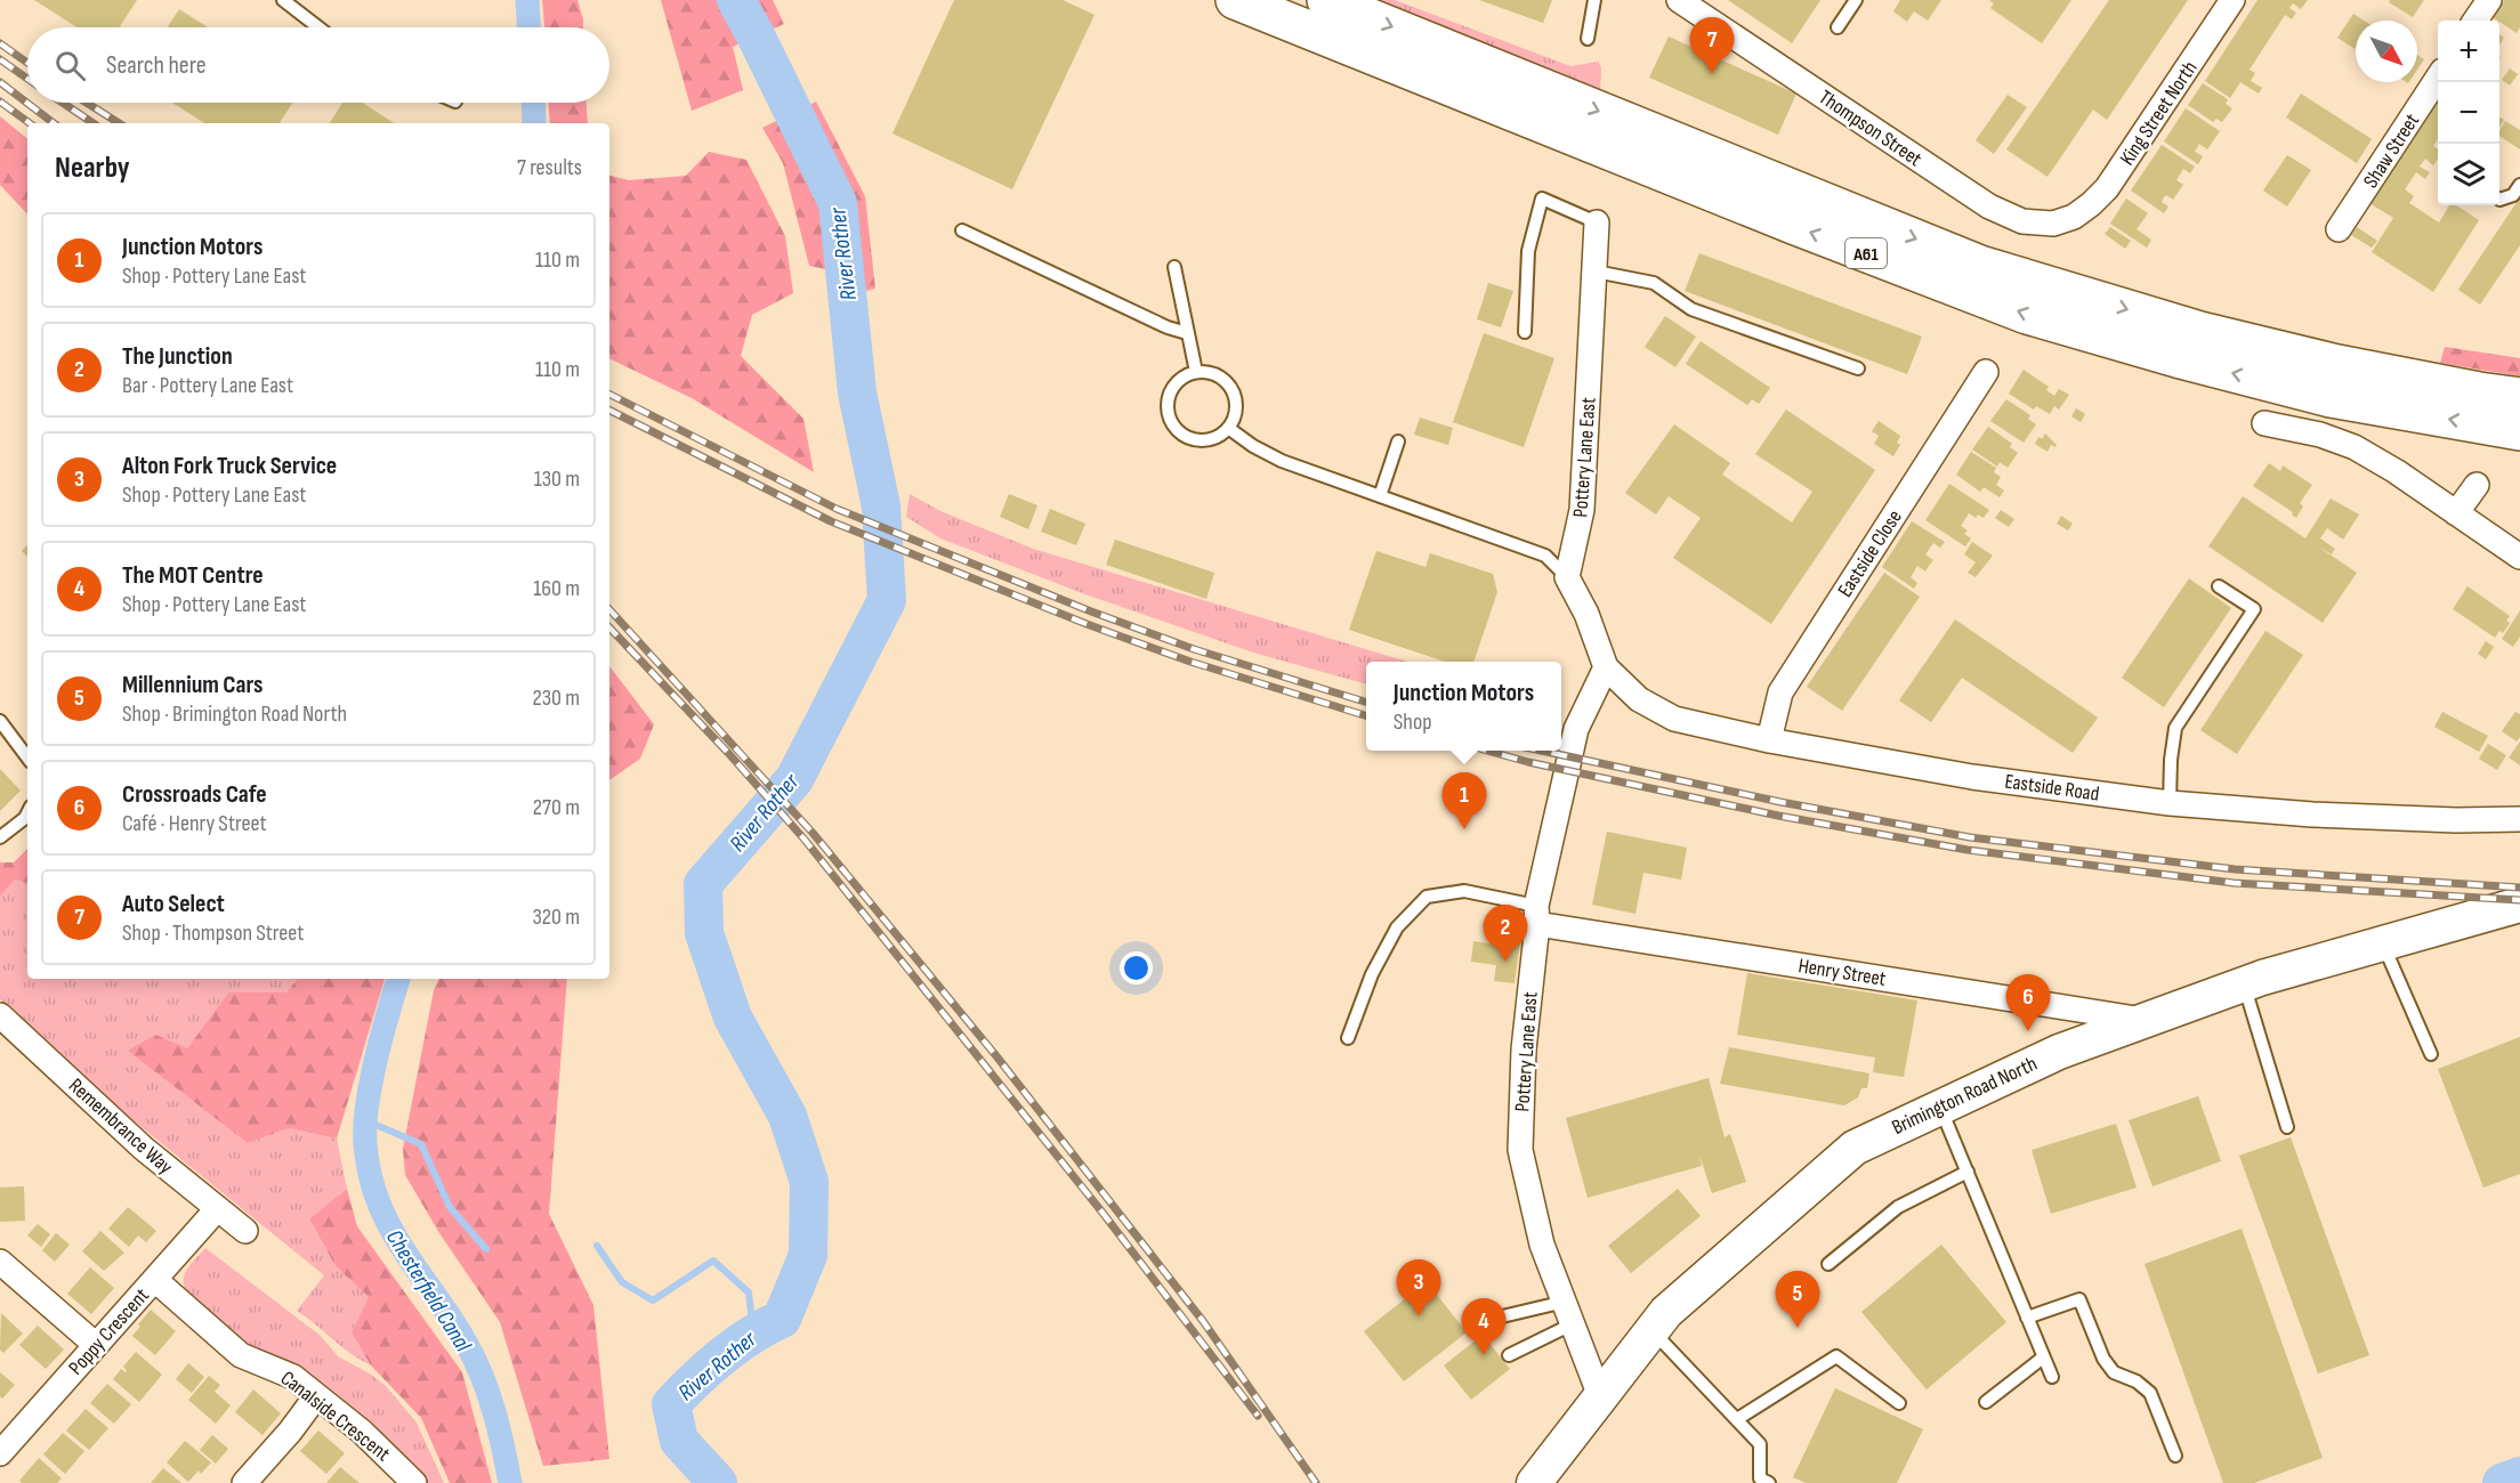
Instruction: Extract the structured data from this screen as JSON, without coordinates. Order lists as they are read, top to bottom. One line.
{"streets":{"highway":["A61"],"main road":["Brimington Road North"],"street":["King Street North","Thompson Street","Shaw Street","Pottery Lane East","Eastside Close","Eastside Road","Henry Street","Remembrance Way","Poppy Crescent","Canalside Crescent"]},"crossings":[["King Street North","Thompson Street"],["Pottery Lane East","Eastside Road"],["Pottery Lane East","Henry Street"],["Pottery Lane East","Brimington Road North"],["Eastside Close","Eastside Road"],["Henry Street","Brimington Road North"],["Remembrance Way","Poppy Crescent"],["Poppy Crescent","Canalside Crescent"]],"water":["River Rother","Chesterfield Canal"],"north":"bottom right","page":{"pins":["7","1","2","6","3","5","4"],"map_buttons":["+","−"],"search":"Search here","heading":["Nearby","7 results"],"list":[{"mark":"1","name":"Junction Motors","note":"Shop · Pottery Lane East","value":"110 m"},{"mark":"2","name":"The Junction","note":"Bar · Pottery Lane East","value":"110 m"},{"mark":"3","name":"Alton Fork Truck Service","note":"Shop · Pottery Lane East","value":"130 m"},{"mark":"4","name":"The MOT Centre","note":"Shop · Pottery Lane East","value":"160 m"},{"mark":"5","name":"Millennium Cars","note":"Shop · Brimington Road North","value":"230 m"},{"mark":"6","name":"Crossroads Cafe","note":"Café · Henry Street","value":"270 m"},{"mark":"7","name":"Auto Select","note":"Shop · Thompson Street","value":"320 m"}],"popup":["Junction Motors","Shop"]}}
